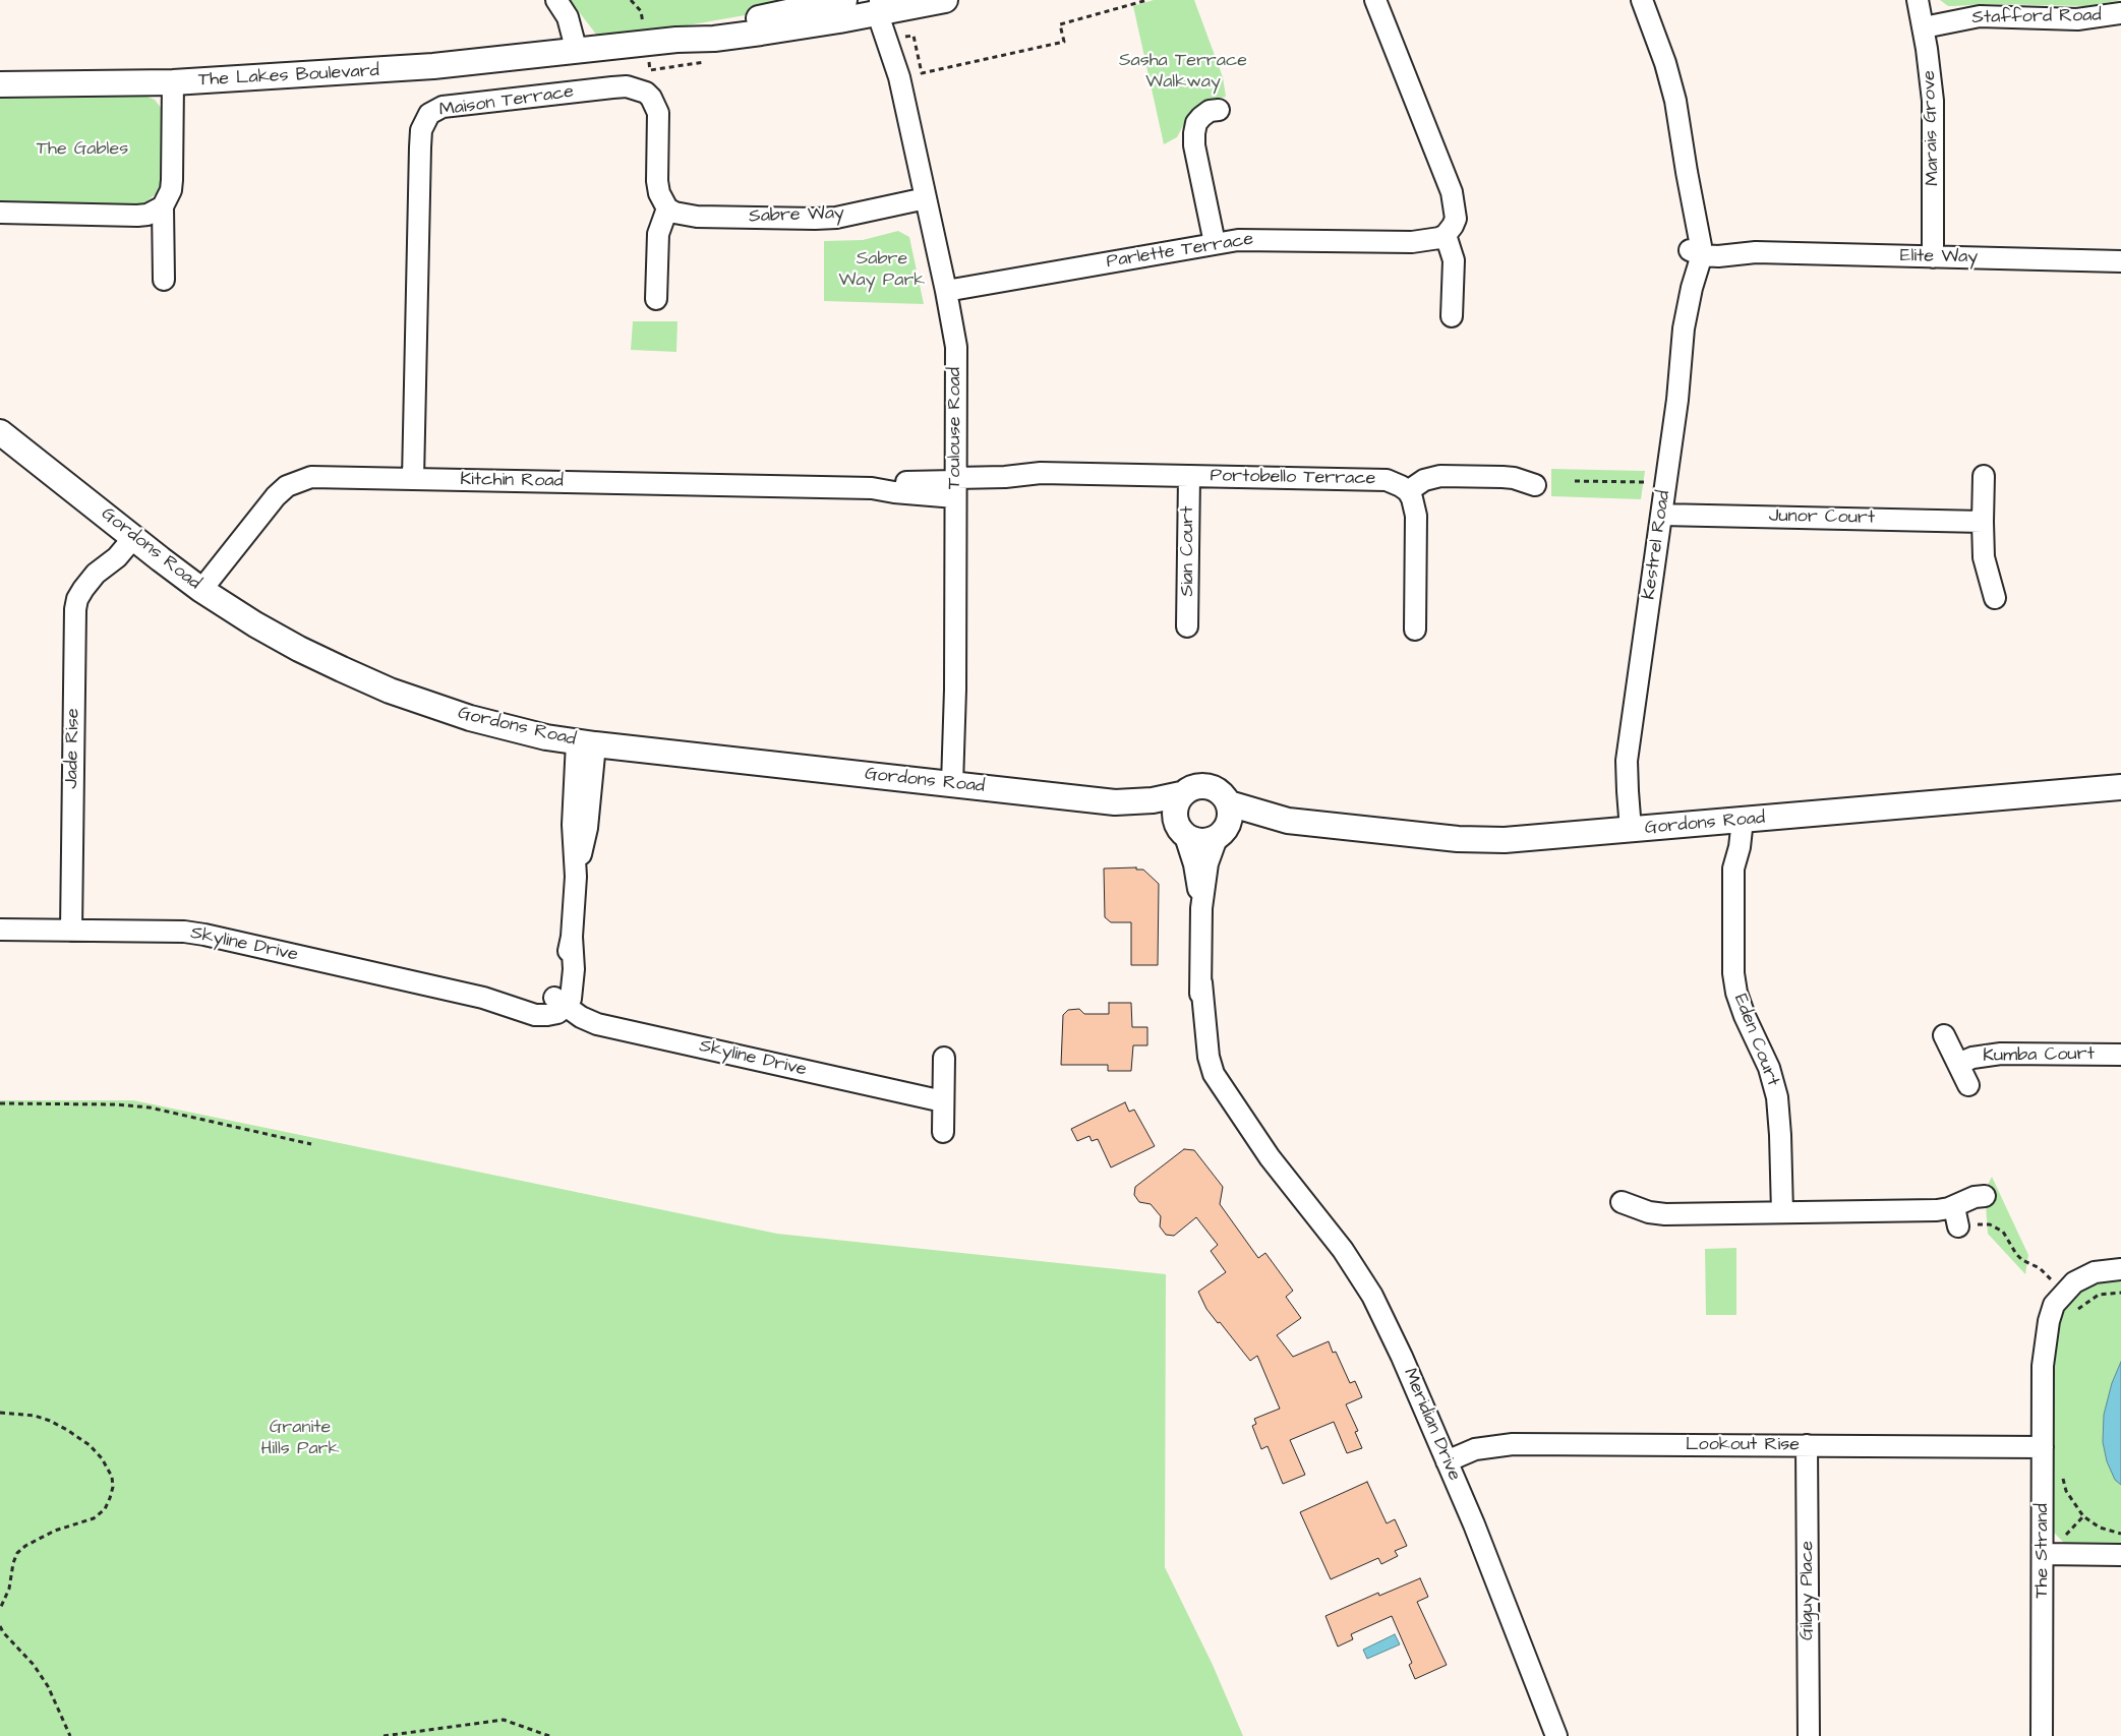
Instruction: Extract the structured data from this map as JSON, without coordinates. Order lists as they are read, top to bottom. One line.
{"streets":{"street":["Stafford Road","The Lakes Boulevard","Maison Terrace","Marais Grove","Sabre Way","Parlette Terrace","Elite Way","Toulouse Road","Portobello Terrace","Kitchin Road","Junor Court","Kestrel Road","Gordons Road","Sian Court","Jade Rise","Skyline Drive","Eden Court","Kumba Court","Meridian Drive","Lookout Rise","The Strand","Gilguy Place"]},"crossings":[["Stafford Road","Marais Grove"],["The Lakes Boulevard","Toulouse Road"],["Maison Terrace","Sabre Way"],["Maison Terrace","Kitchin Road"],["Marais Grove","Elite Way"],["Sabre Way","Toulouse Road"],["Parlette Terrace","Toulouse Road"],["Elite Way","Kestrel Road"],["Toulouse Road","Portobello Terrace"],["Toulouse Road","Kitchin Road"],["Toulouse Road","Gordons Road"],["Portobello Terrace","Kitchin Road"],["Portobello Terrace","Sian Court"],["Kitchin Road","Gordons Road"],["Junor Court","Kestrel Road"],["Kestrel Road","Gordons Road"],["Gordons Road","Jade Rise"],["Gordons Road","Eden Court"],["Gordons Road","Meridian Drive"],["Jade Rise","Skyline Drive"],["Meridian Drive","Lookout Rise"],["Lookout Rise","The Strand"],["Lookout Rise","Gilguy Place"]],"parks":["Sasha Terrace Walkway","The Gables","Sabre Way Park","Granite Hills Park"]}
